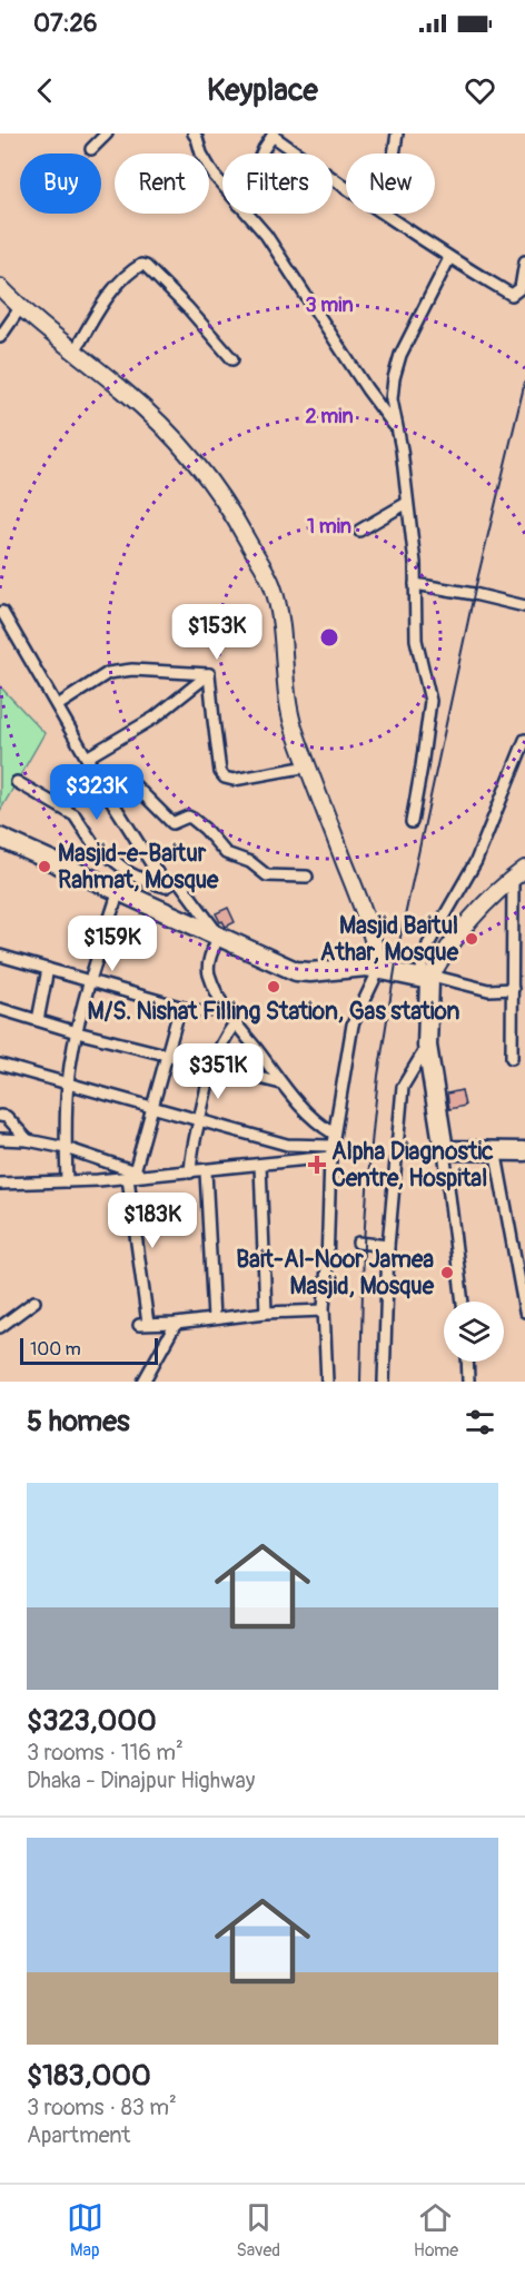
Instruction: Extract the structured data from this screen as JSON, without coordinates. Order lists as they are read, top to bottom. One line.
{"places":{"other":["Masjid-e-Baitur Rahmat, Mosque","Masjid Baitul Athar, Mosque","M/S. Nishat Filling Station, Gas station","Bait-Al-Noor Jamea Masjid, Mosque"],"health":["Alpha Diagnostic Centre, Hospital"]},"scale_bar":"100 m","page":{"status":"07:26","header":"Keyplace","chip":["Buy","Rent","Filters","New"],"price":["$153K","$323K","$159K","$351K","$183K"],"scale":"100 m","heading":"5 homes","list":[{"name":"$323,000","note":"3 rooms · 116 m² · Dhaka - Dinajpur Highway"},{"name":"$183,000","note":"3 rooms · 83 m² · Apartment"}],"tabs":["Map","Saved","Home"]},"rings":["3 min","2 min","1 min"]}
